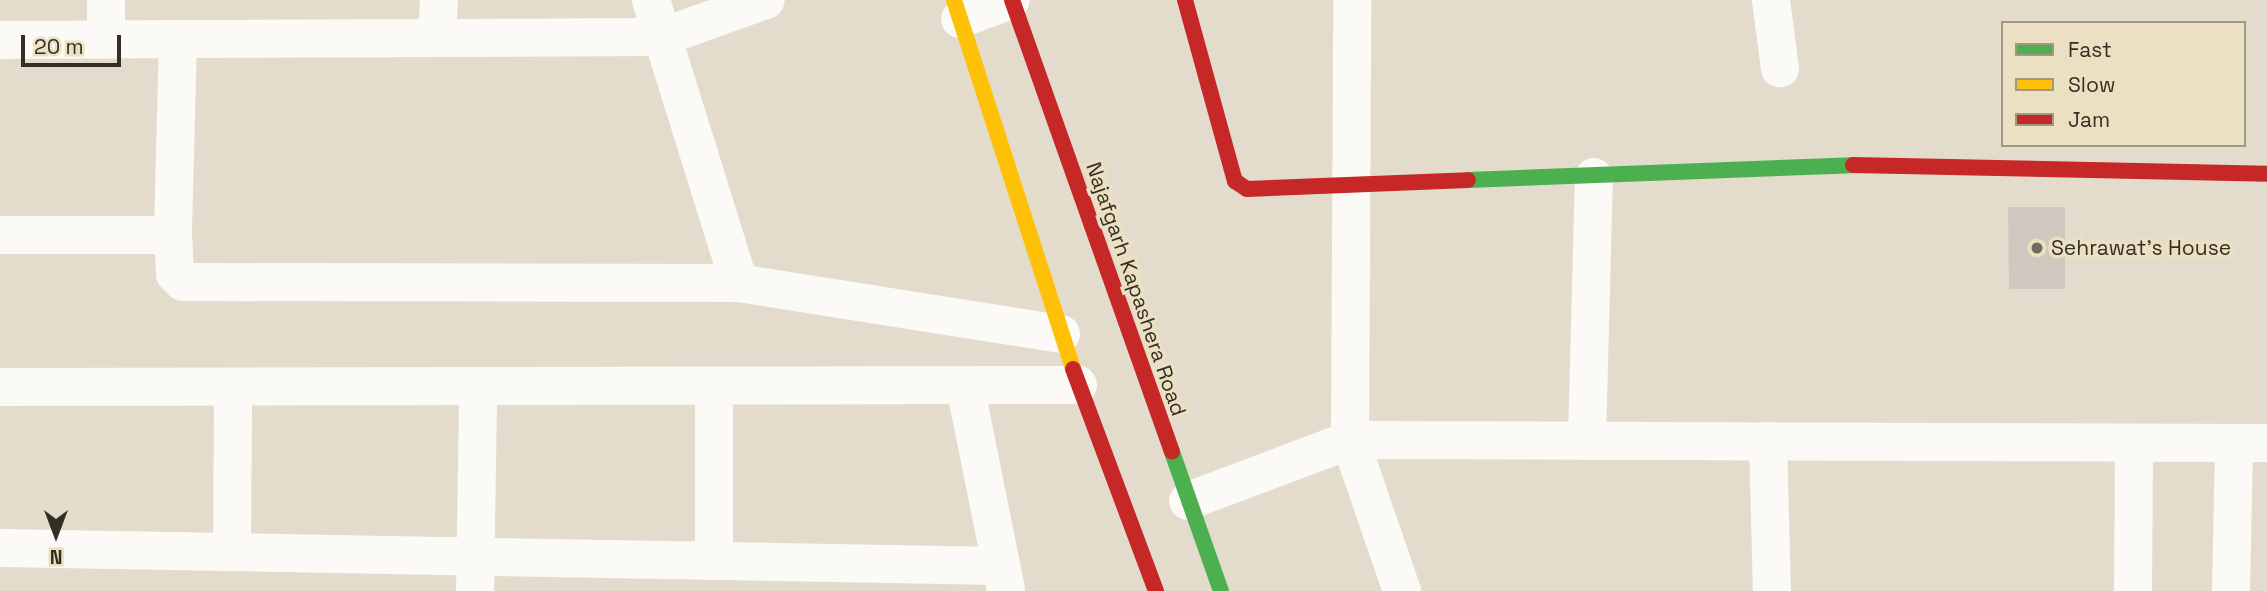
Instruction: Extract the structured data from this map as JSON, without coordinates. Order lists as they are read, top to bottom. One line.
{"streets":{"main road":["Najafgarh Kapashera Road"]},"places":["Sehrawat's House"],"legend":["Fast","Slow","Jam"],"scale_bar":"20 m","north":"bottom"}
